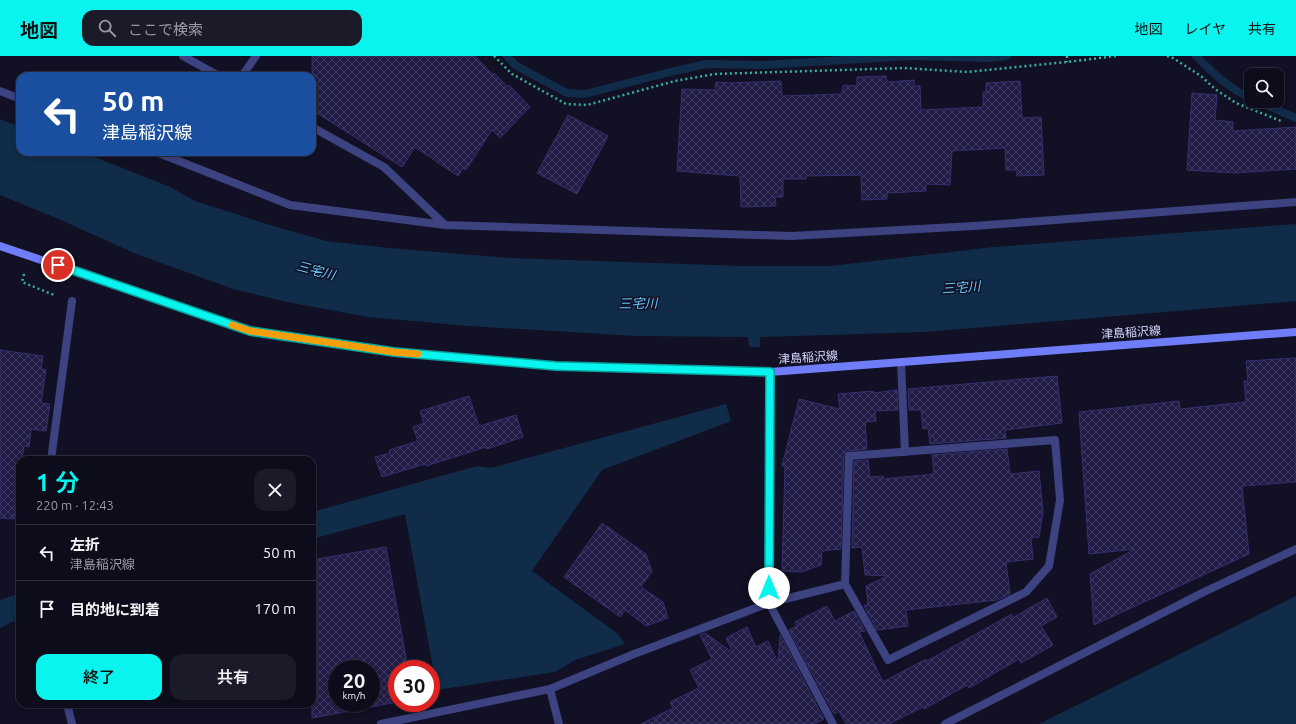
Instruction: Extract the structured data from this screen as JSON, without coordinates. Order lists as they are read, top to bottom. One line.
{"streets":{"main road":["津島稲沢線"]},"water":["三宅川"],"page":{"header":"地図","search":"ここで検索","nav":["地図","レイヤ","共有"],"turn":["50 m","津島稲沢線"],"heading":["1 分","220 m · 12:43"],"list":[{"name":"左折","note":"津島稲沢線","value":"50 m"},{"name":"目的地に到着","value":"170 m"}],"buttons":["終了","共有"],"speed":"20 km/h","limit":"30"}}
